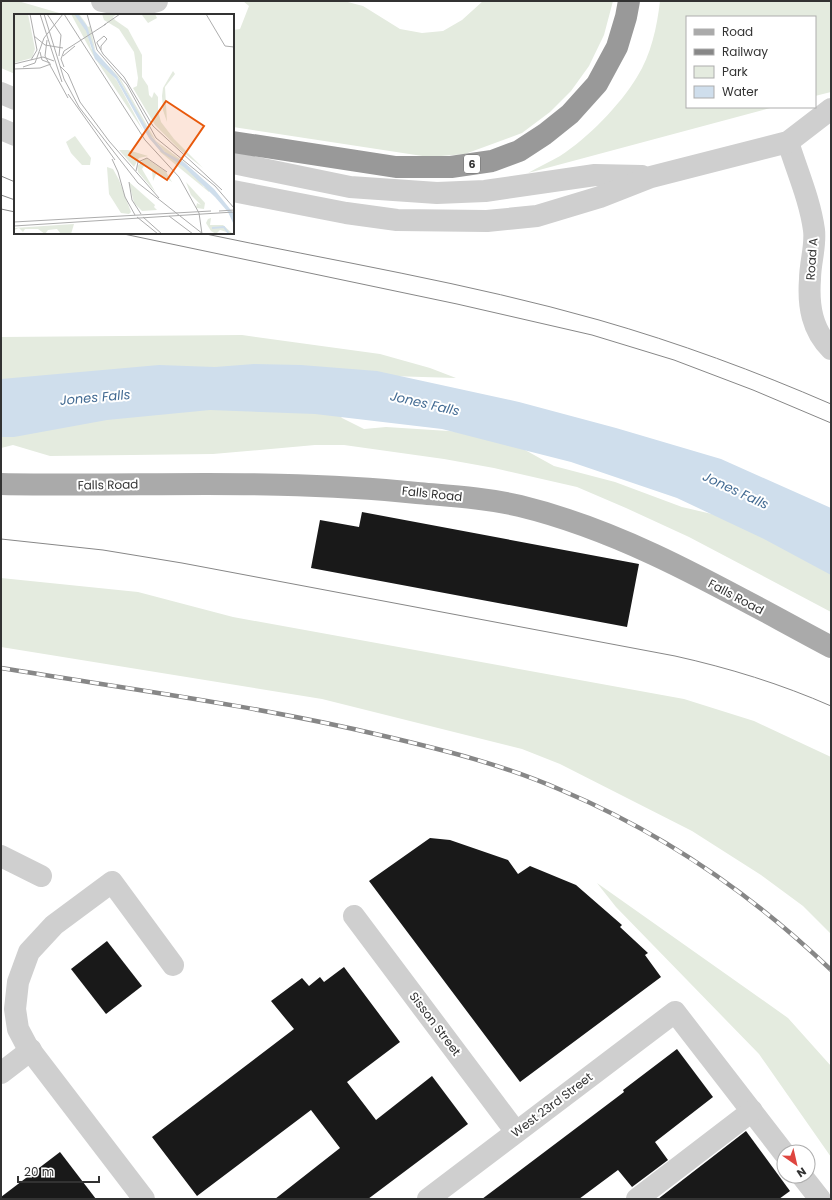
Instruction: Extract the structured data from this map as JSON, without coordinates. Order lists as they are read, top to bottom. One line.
{"streets":{"highway":["6"],"main road":["Falls Road"],"street":["Road A","Sisson Street","West 23rd Street"]},"crossings":[["Sisson Street","West 23rd Street"]],"water":["Jones Falls"],"legend":["Road","Railway","Park","Water"],"scale_bar":"20 m","north":"bottom right"}
